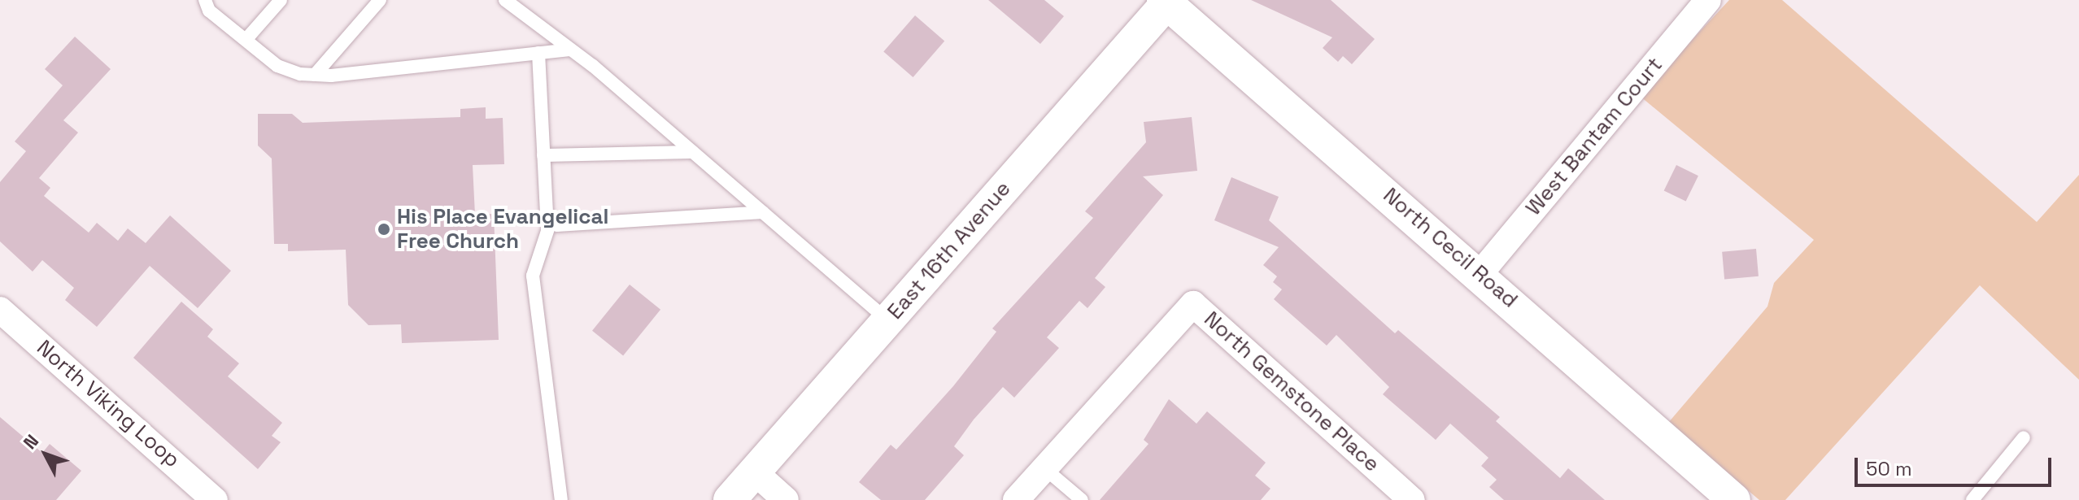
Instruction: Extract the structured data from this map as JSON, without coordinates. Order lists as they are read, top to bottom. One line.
{"streets":{"street":["West Bantam Court","North Cecil Road","East 16th Avenue","North Gemstone Place","North Viking Loop"]},"crossings":[["West Bantam Court","North Cecil Road"],["North Cecil Road","East 16th Avenue"]],"places":["His Place Evangelical Free Church"],"scale_bar":"50 m","north":"top left"}
